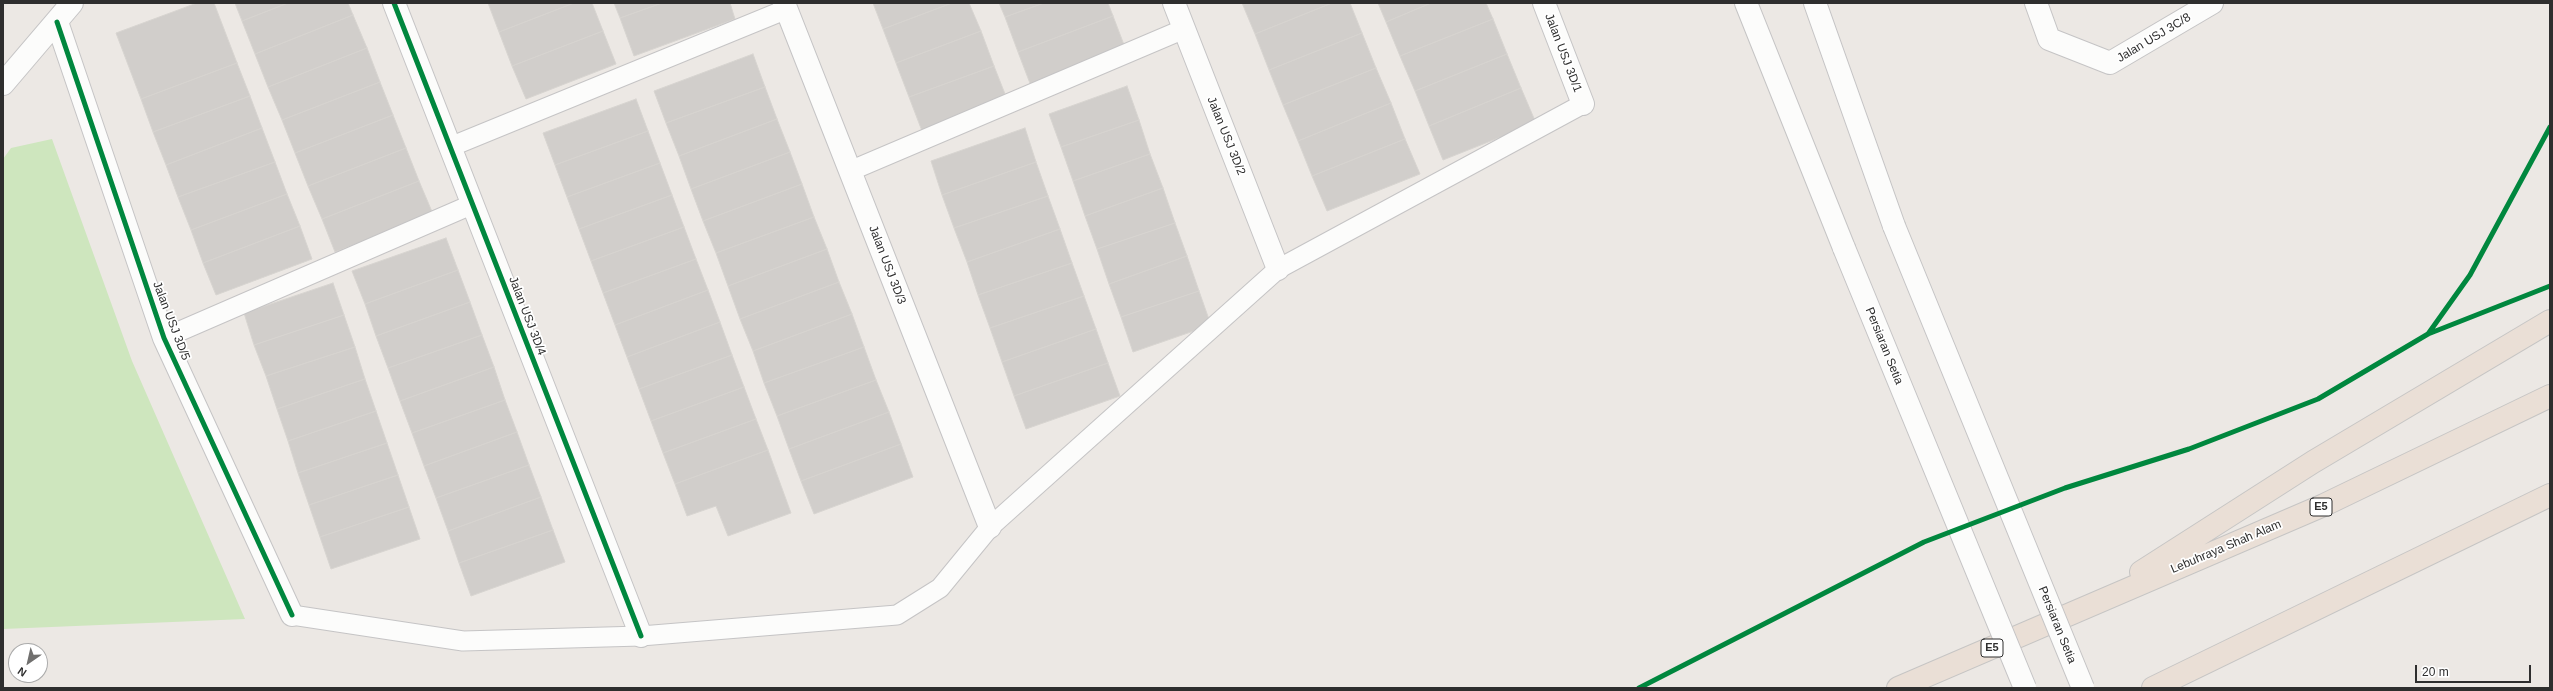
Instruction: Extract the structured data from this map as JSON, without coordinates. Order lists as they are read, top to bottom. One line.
{"streets":{"highway":["E5","Lebuhraya Shah Alam"],"street":["Jalan USJ 3C/8","Jalan USJ 3D/1","Jalan USJ 3D/2","Jalan USJ 3D/3","Jalan USJ 3D/4","Jalan USJ 3D/5","Persiaran Setia"]},"scale_bar":"20 m","north":"bottom left"}
